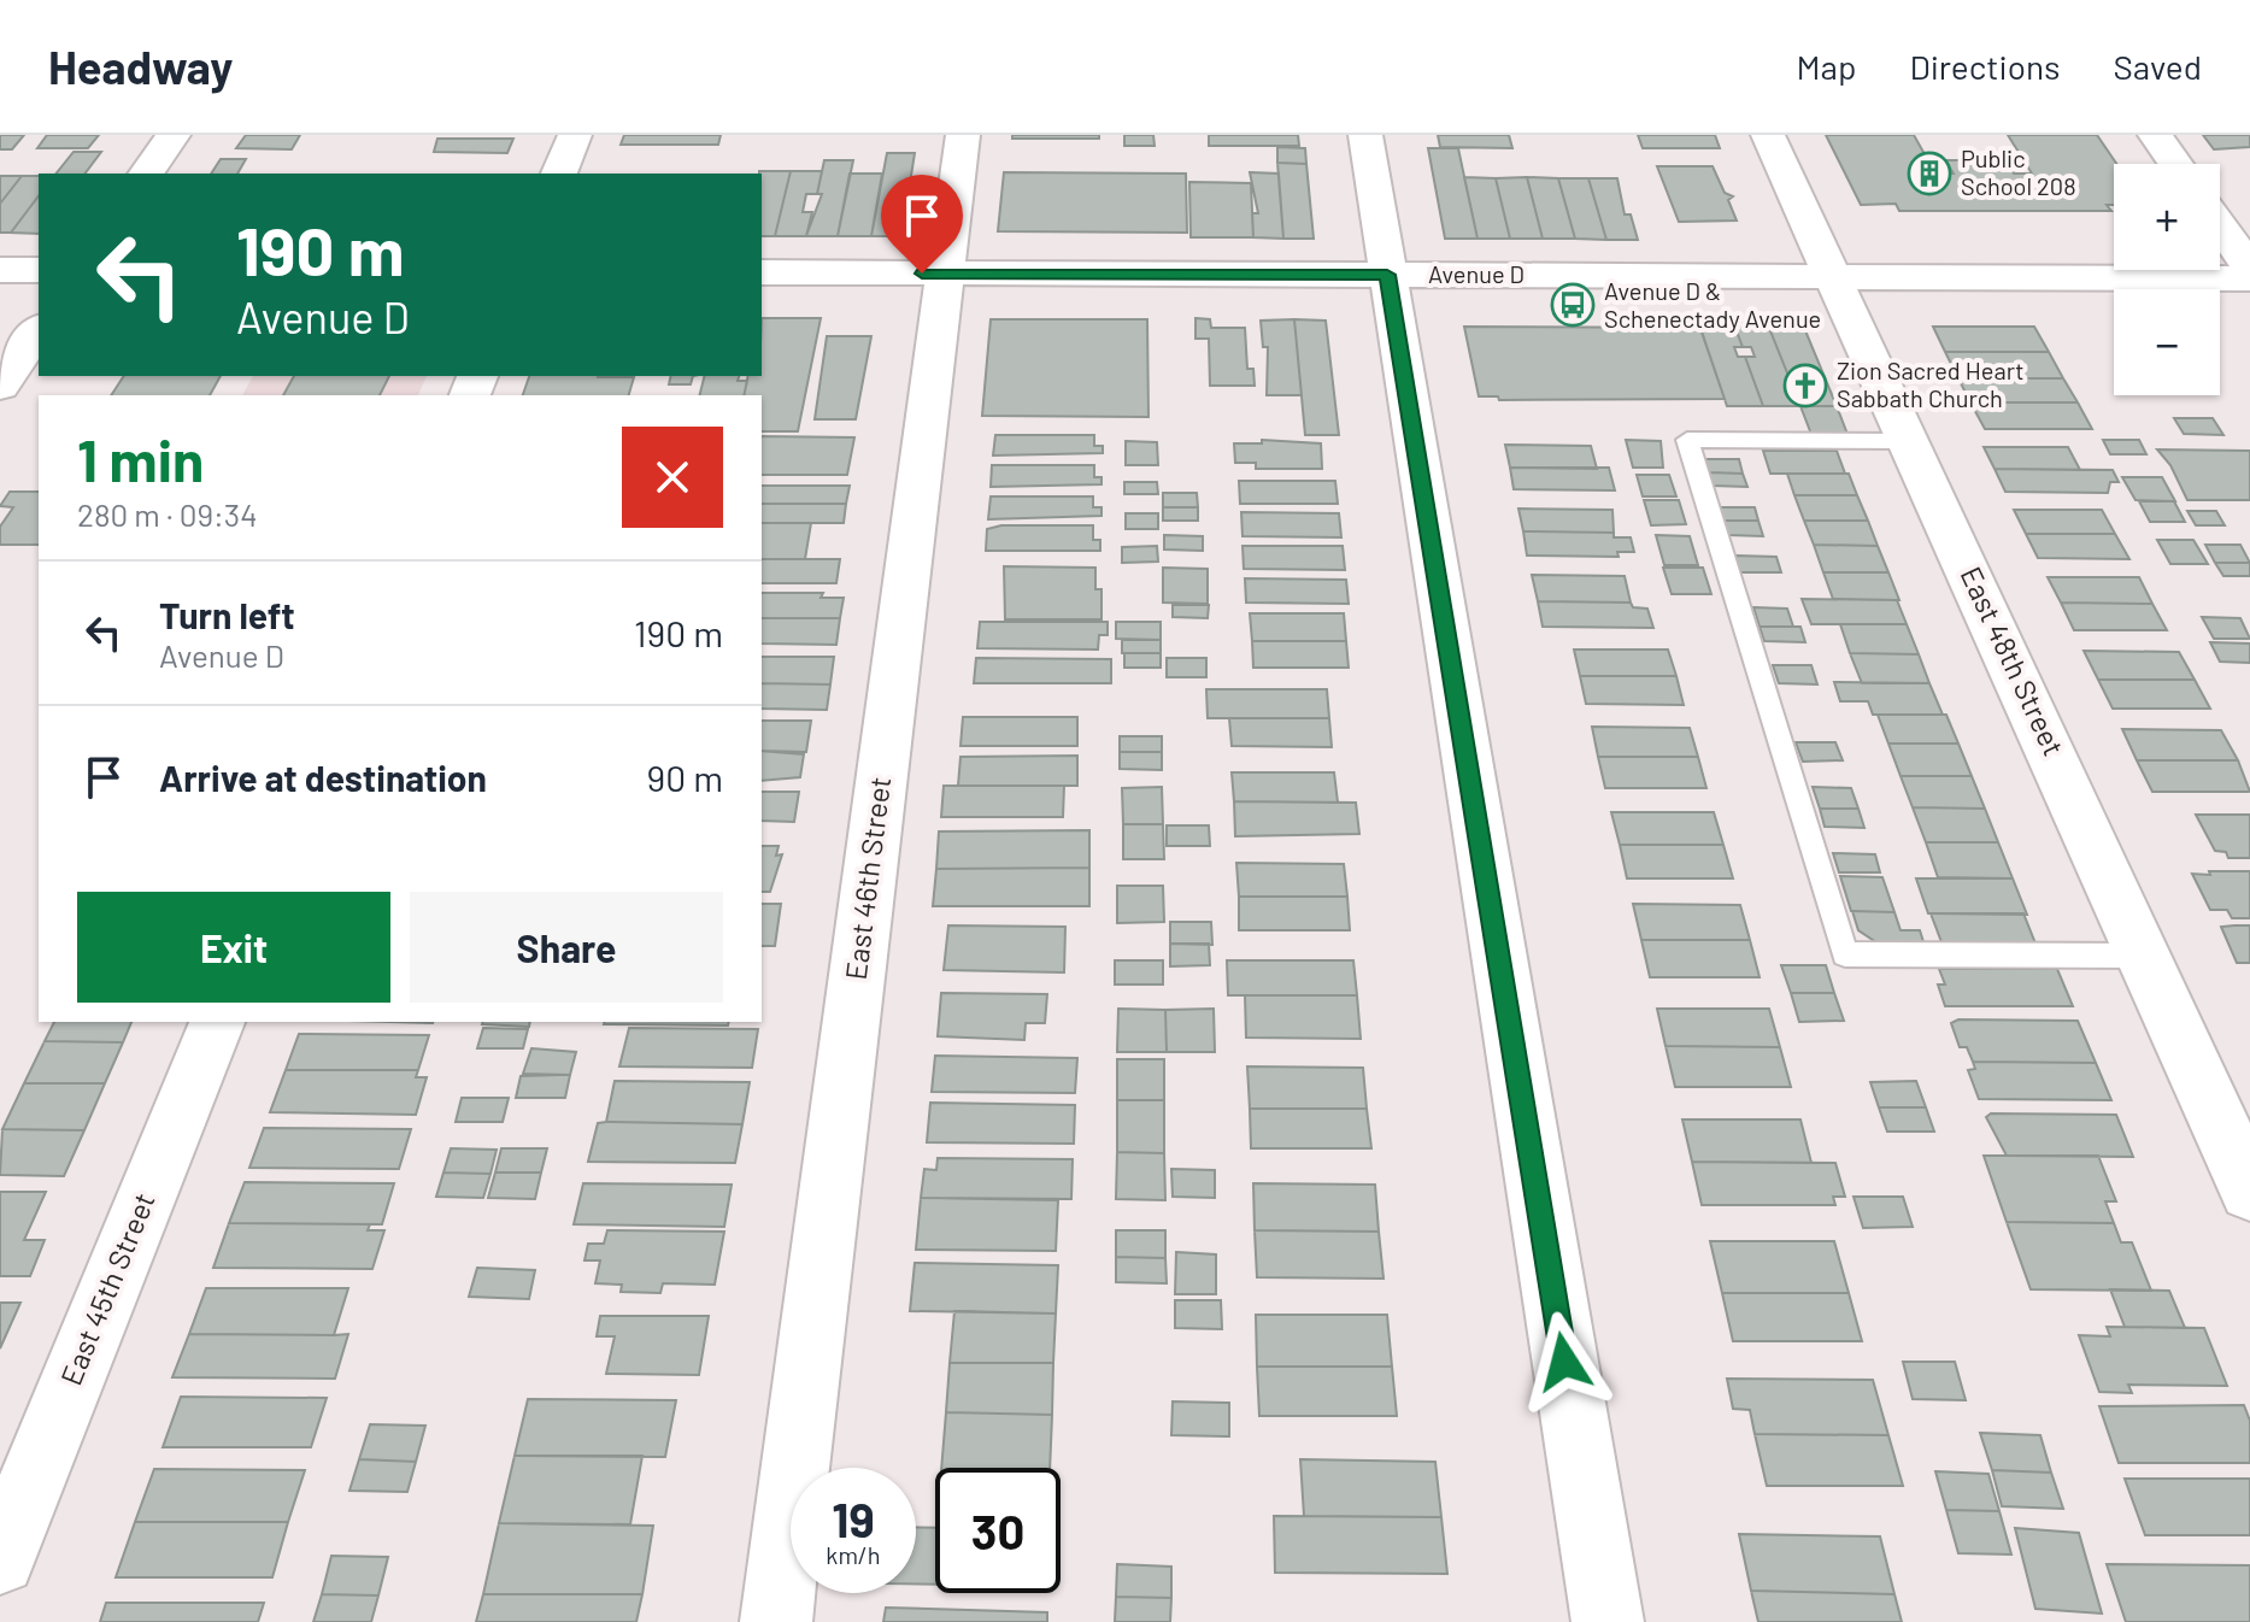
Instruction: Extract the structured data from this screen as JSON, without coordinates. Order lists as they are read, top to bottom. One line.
{"streets":{"street":["Avenue D","East 48th Street","East 46th Street","East 45th Street"]},"crossings":[["Avenue D","East 48th Street"],["Avenue D","East 46th Street"]],"places":{"building":["Public School 208"],"bus stop":["Avenue D & Schenectady Avenue"],"church":["Zion Sacred Heart Sabbath Church"]},"page":{"header":"Headway","nav":["Map","Directions","Saved"],"map_buttons":["+","−"],"turn":["190 m","Avenue D"],"heading":["1 min","280 m · 09:34"],"list":[{"name":"Turn left","note":"Avenue D","value":"190 m"},{"name":"Arrive at destination","value":"90 m"}],"buttons":["Exit","Share"],"speed":"19 km/h","limit":"30"}}
